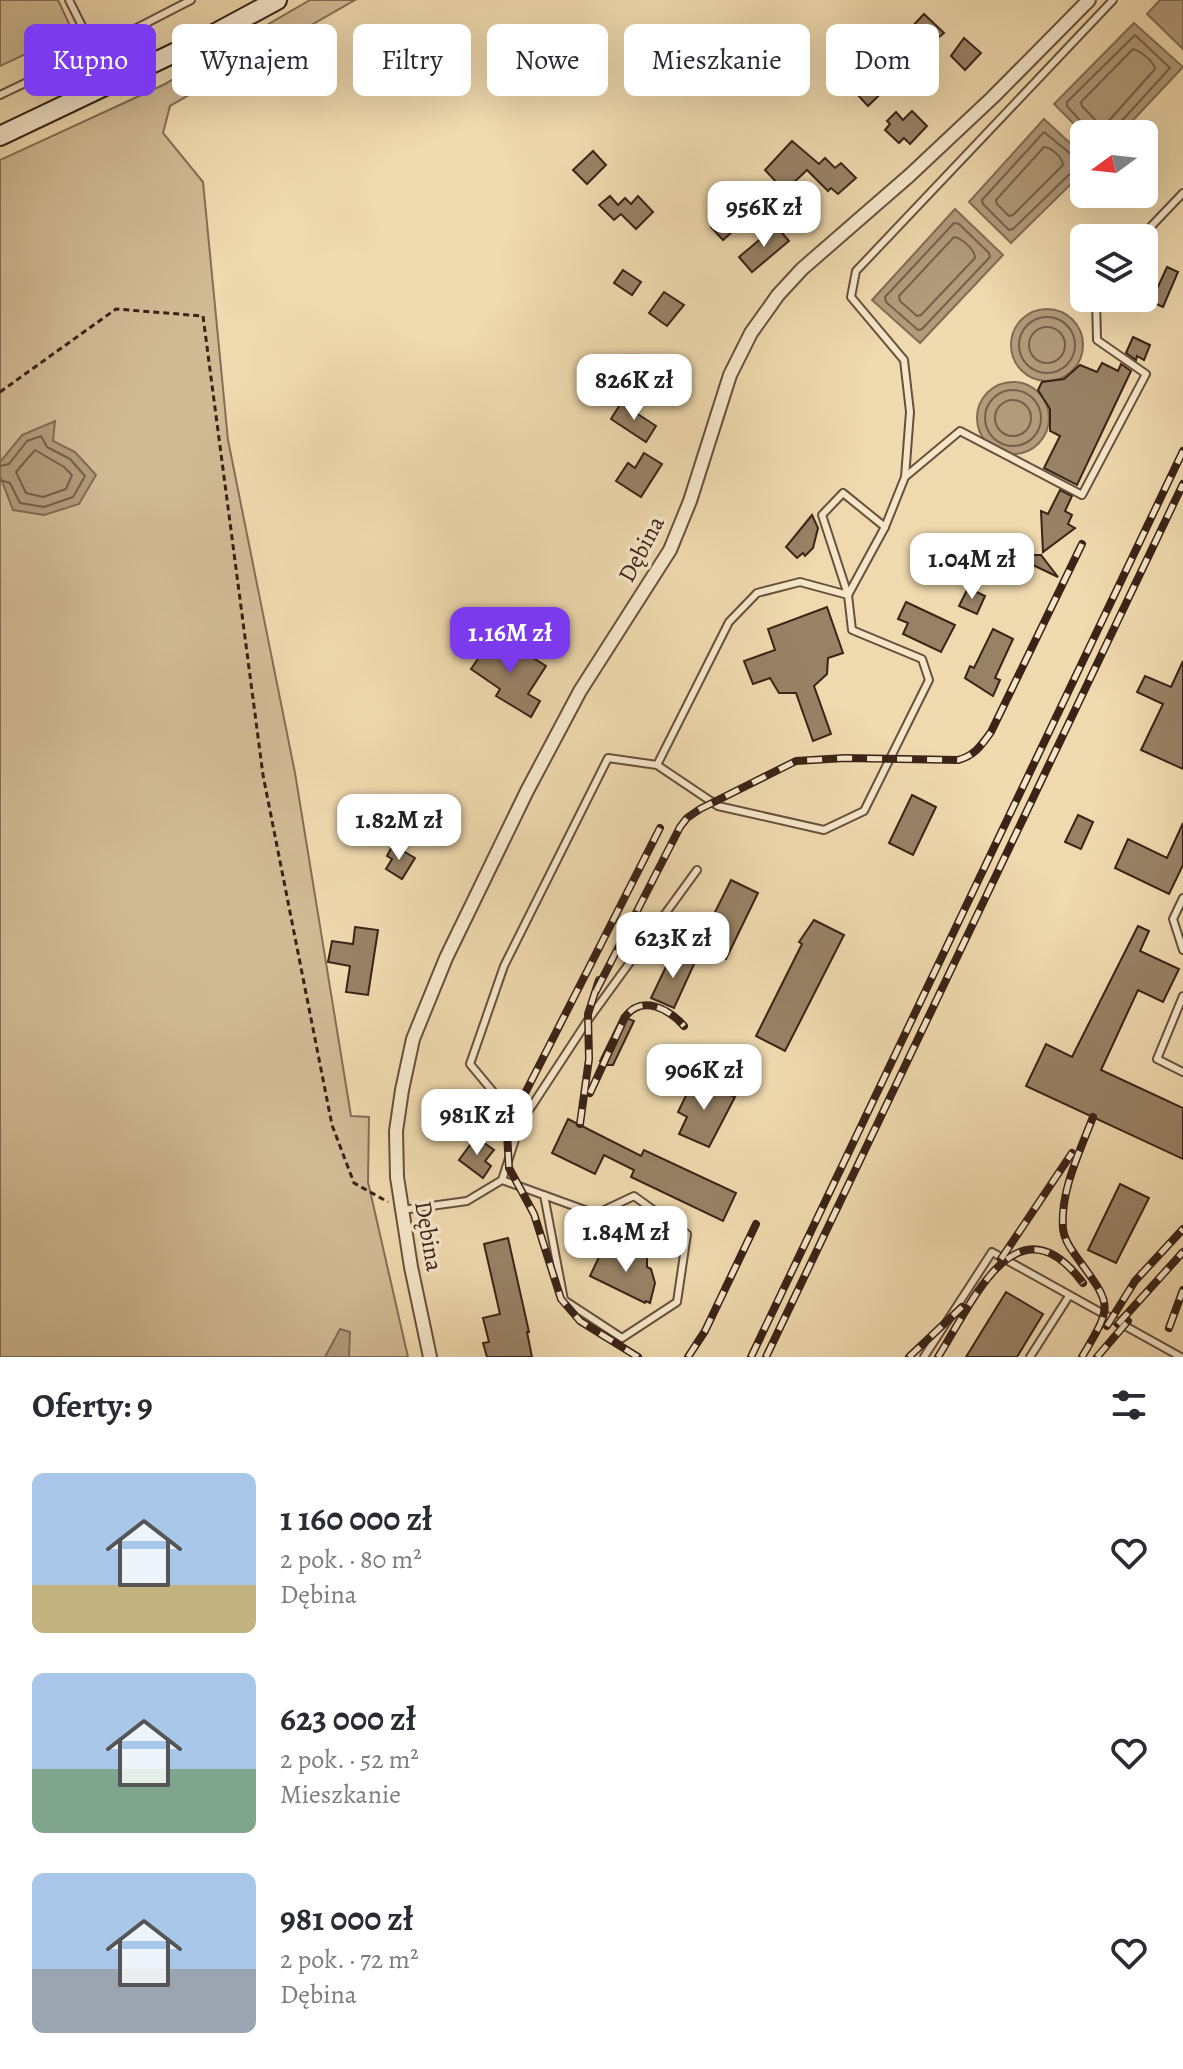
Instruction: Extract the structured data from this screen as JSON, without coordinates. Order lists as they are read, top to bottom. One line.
{"streets":{"street":["Dębina"]},"north":"left","page":{"chip":["Kupno","Wynajem","Filtry","Nowe","Mieszkanie","Dom"],"price":["956K zł","826K zł","1.04M zł","1.16M zł","1.82M zł","623K zł","906K zł","981K zł","1.84M zł"],"heading":"Oferty: 9","list":[{"name":"1 160 000 zł","note":"2 pok. · 80 m² · Dębina"},{"name":"623 000 zł","note":"2 pok. · 52 m² · Mieszkanie"},{"name":"981 000 zł","note":"2 pok. · 72 m² · Dębina"}]}}
